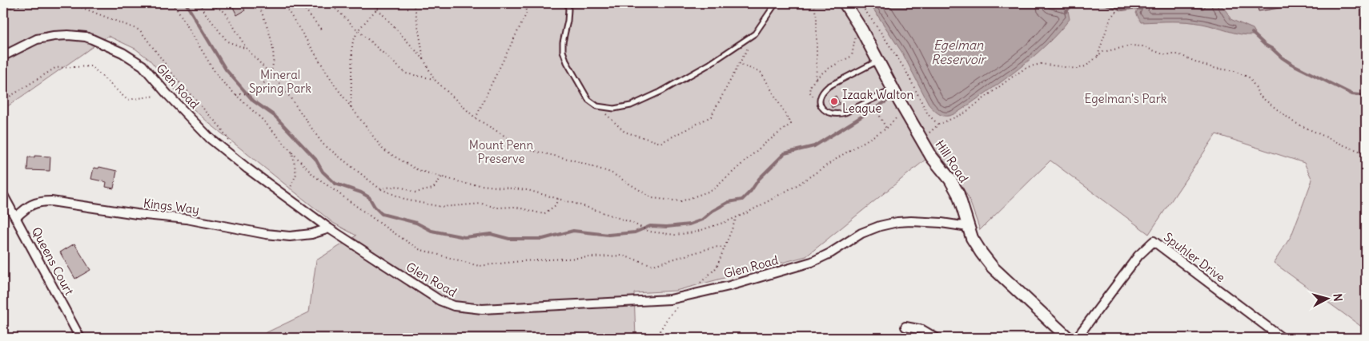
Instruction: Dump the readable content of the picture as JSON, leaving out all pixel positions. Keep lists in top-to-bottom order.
{
  "streets": {
    "street": [
      "Glen Road",
      "Hill Road",
      "Kings Way",
      "Spuhler Drive",
      "Queens Court"
    ]
  },
  "crossings": [
    ["Glen Road", "Hill Road"],
    ["Glen Road", "Kings Way"],
    ["Kings Way", "Queens Court"]
  ],
  "water": ["Egelman Reservoir"],
  "parks": ["Mineral Spring Park", "Egelman's Park", "Mount Penn Preserve"],
  "places": ["Izaak Walton League"],
  "north": "right"
}
